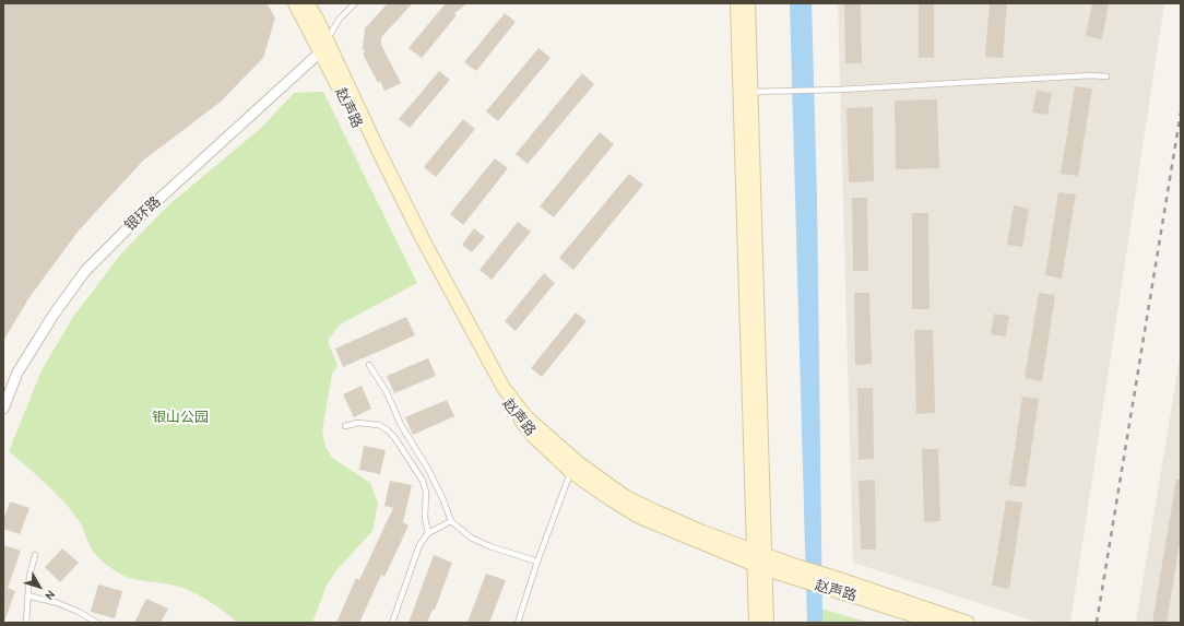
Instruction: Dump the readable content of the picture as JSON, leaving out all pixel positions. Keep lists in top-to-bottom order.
{
  "streets": {
    "street": ["赵声路", "银环路"]
  },
  "crossings": [
    ["赵声路", "银环路"]
  ],
  "parks": ["银山公园"],
  "north": "bottom right"
}
